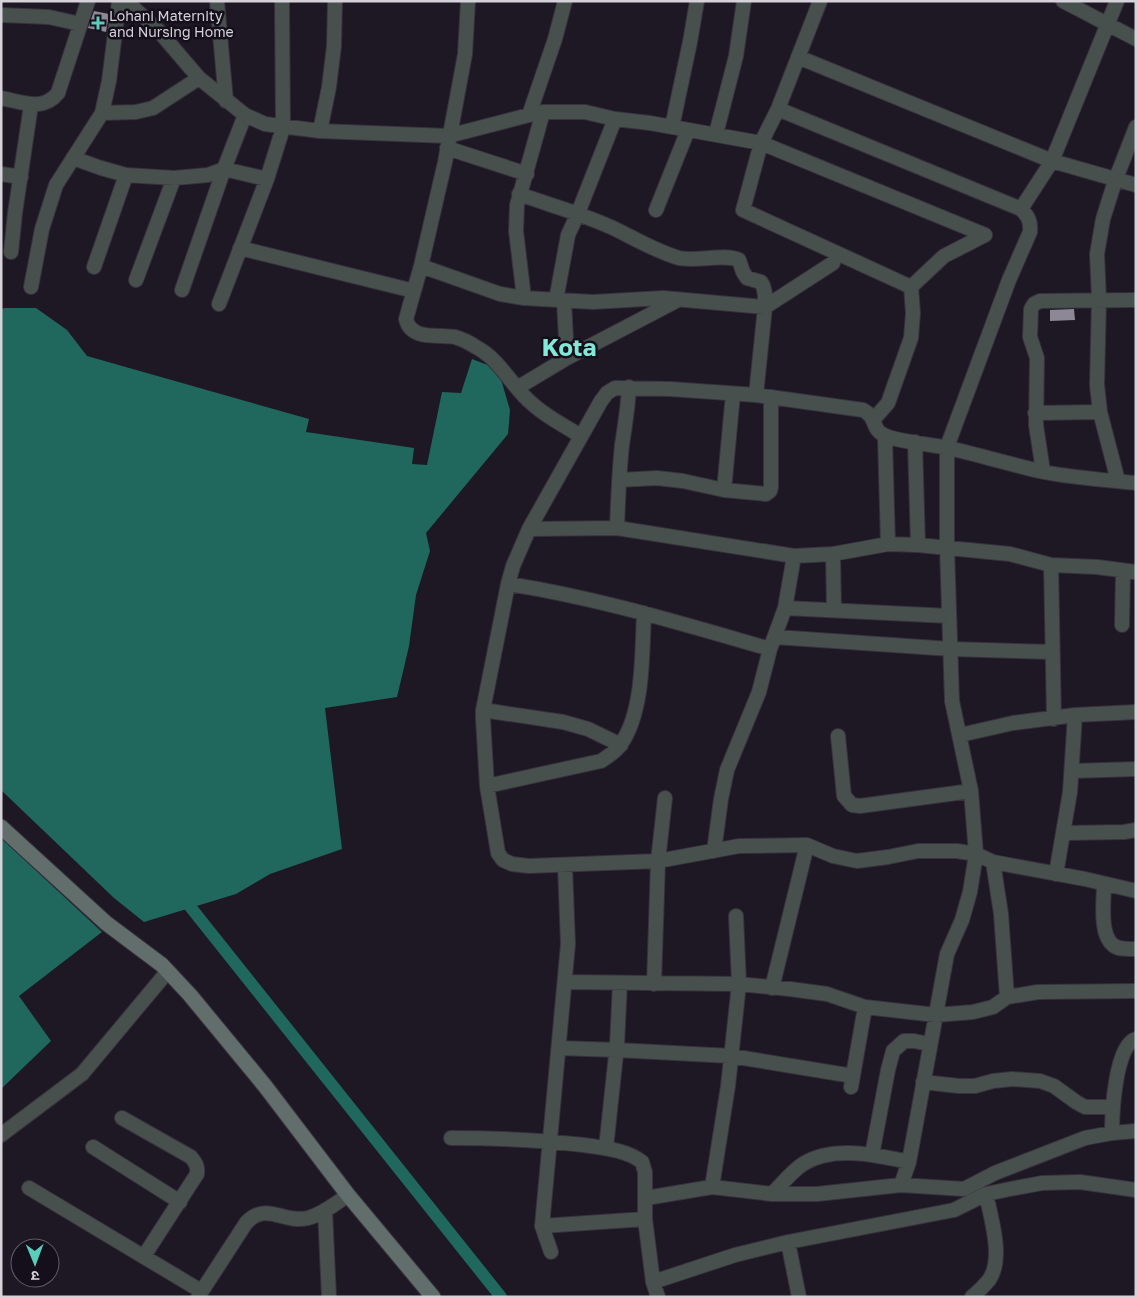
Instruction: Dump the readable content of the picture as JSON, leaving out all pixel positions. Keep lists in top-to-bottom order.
{
  "districts": ["Kota"],
  "places": {
    "health": ["Lohani Maternity and Nursing Home"]
  },
  "north": "bottom"
}
